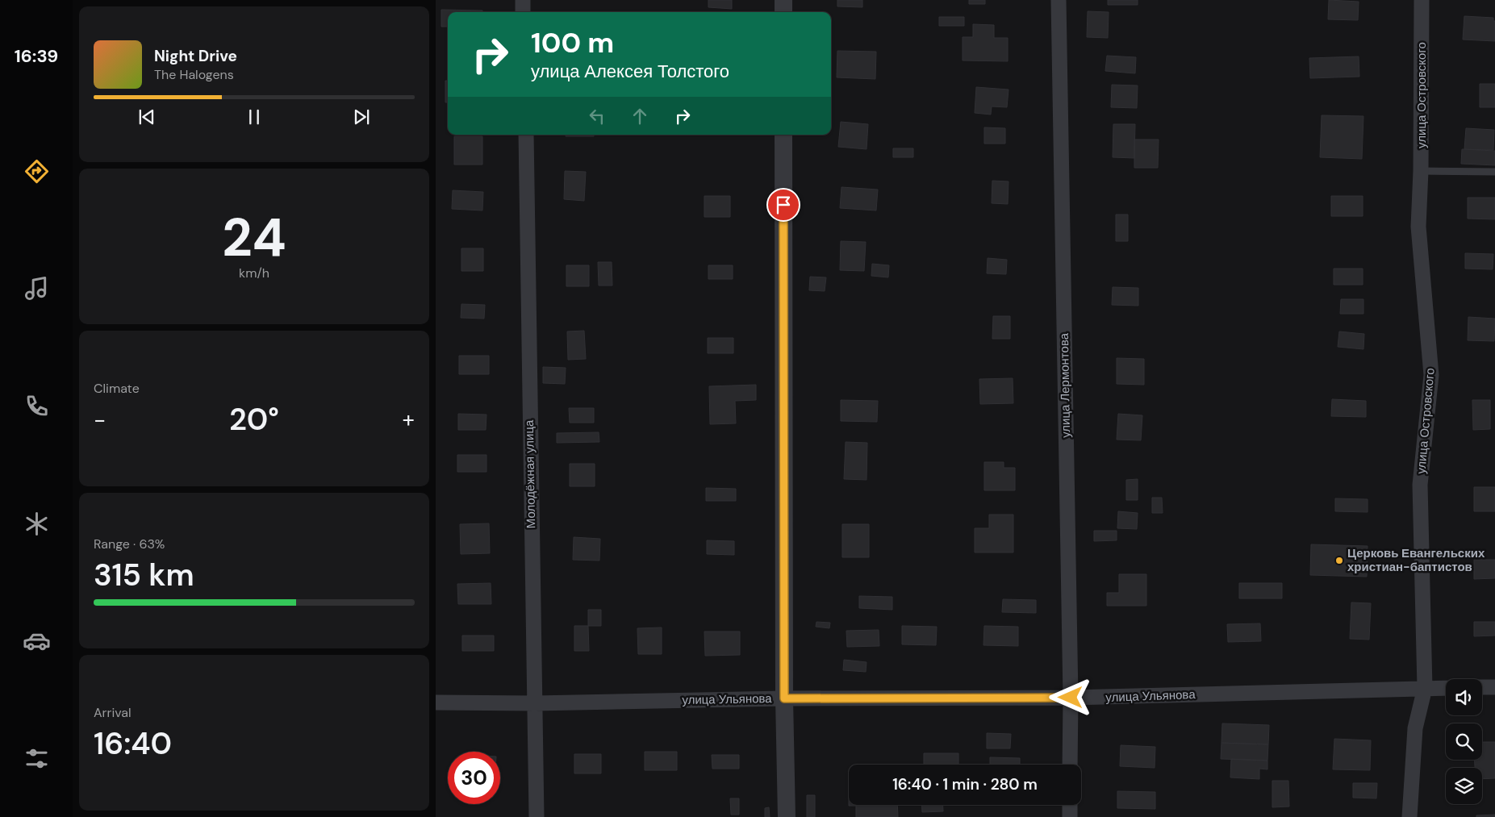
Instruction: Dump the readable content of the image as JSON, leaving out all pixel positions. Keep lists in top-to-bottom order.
{
  "streets": {
    "street": [
      "улица Островского",
      "улица Лермонтова",
      "Молодёжная улица",
      "улица Ульянова"
    ]
  },
  "crossings": [
    ["улица Островского", "улица Ульянова"],
    ["улица Лермонтова", "улица Ульянова"],
    ["Молодёжная улица", "улица Ульянова"]
  ],
  "places": ["Церковь Евангельских христиан-баптистов"],
  "page": {
    "tabs": "16:39",
    "turn": ["100 m", "улица Алексея Толстого"],
    "song": ["Night Drive", "The Halogens"],
    "tile": [
      ["24", "km/h"],
      "Climate",
      ["Range · 63%", "315 km"],
      ["Arrival", "16:40"]
    ],
    "heat": ["−", "20°", "+"],
    "limit": "30",
    "trip": "16:40 · 1 min · 280 m"
  }
}
